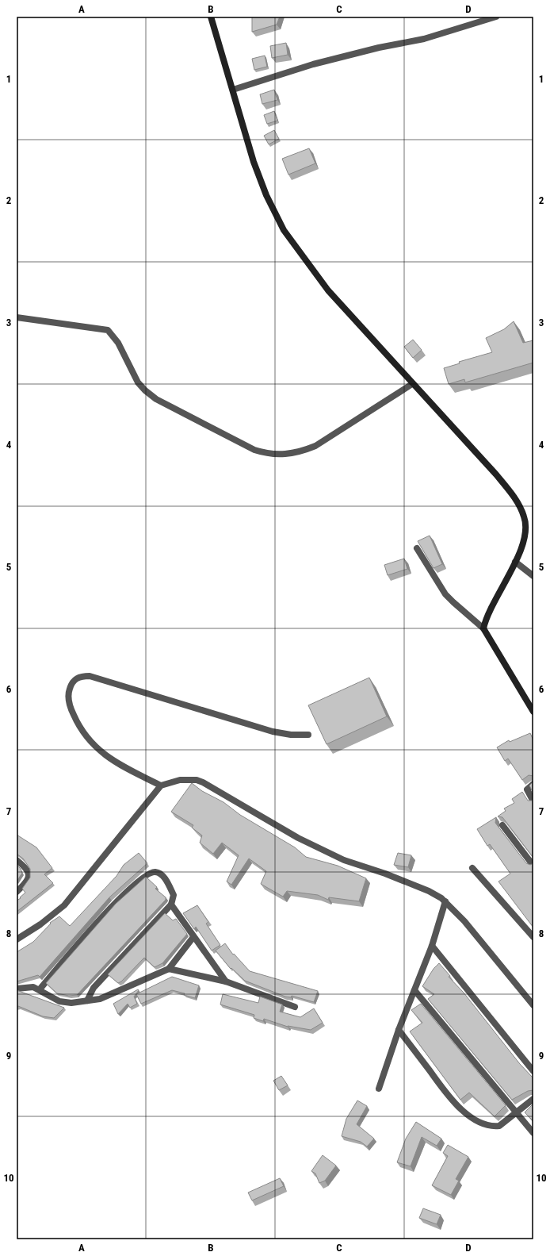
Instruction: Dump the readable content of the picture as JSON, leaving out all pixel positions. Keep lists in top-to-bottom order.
{
  "grid": {
    "columns": [
      "A",
      "B",
      "C",
      "D"
    ],
    "rows": [
      "1",
      "2",
      "3",
      "4",
      "5",
      "6",
      "7",
      "8",
      "9",
      "10"
    ]
  }
}
